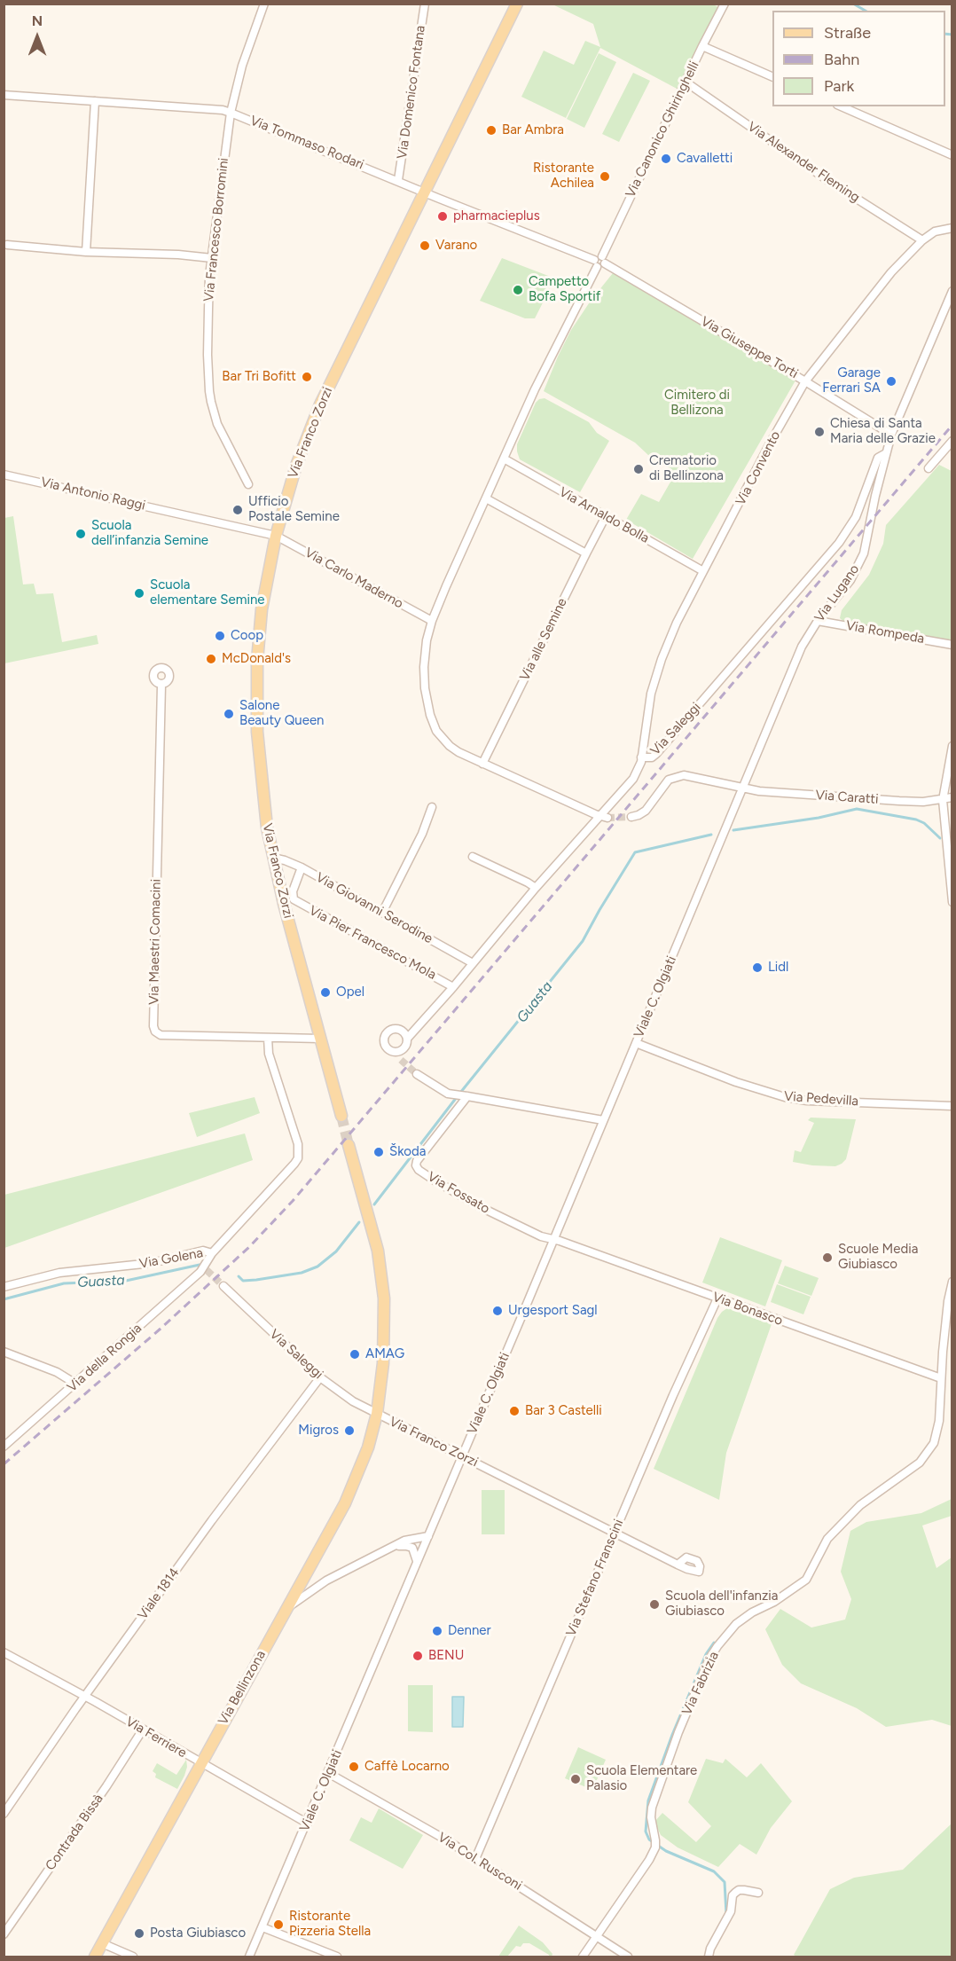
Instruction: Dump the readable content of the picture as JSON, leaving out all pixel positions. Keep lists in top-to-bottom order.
{
  "streets": {
    "main road": ["Via Franco Zorzi", "Via Bellinzona"],
    "street": [
      "Via Domenico Fontana",
      "Via Canonico Ghiringhelli",
      "Via Tommaso Rodari",
      "Via Alexander Fleming",
      "Via Francesco Borromini",
      "Via Giuseppe Torti",
      "Via Convento",
      "Via Antonio Raggi",
      "Via Arnaldo Bolla",
      "Via Carlo Maderno",
      "Via Lugano",
      "Via Rompeda",
      "Via alle Semine",
      "Via Saleggi",
      "Via Caratti",
      "Via Giovanni Serodine",
      "Via Maestri Comacini",
      "Via Pier Francesco Mola",
      "Viale C. Olgiati",
      "Via Pedevilla",
      "Via Fossato",
      "Via Golena",
      "Via Bonasco",
      "Via della Rongia",
      "Via Stefano Franscini",
      "Viale 1814",
      "Via Fabrizia",
      "Via Ferriere",
      "Contrada Bissà",
      "Via Col. Rusconi"
    ]
  },
  "crossings": [
    ["Via Domenico Fontana", "Via Tommaso Rodari"],
    ["Via Canonico Ghiringhelli", "Via Tommaso Rodari"],
    ["Via Canonico Ghiringhelli", "Via Alexander Fleming"],
    ["Via Canonico Ghiringhelli", "Via Giuseppe Torti"],
    ["Via Canonico Ghiringhelli", "Via Arnaldo Bolla"],
    ["Via Canonico Ghiringhelli", "Via Carlo Maderno"],
    ["Via Canonico Ghiringhelli", "Via alle Semine"],
    ["Via Canonico Ghiringhelli", "Via Saleggi"],
    ["Via Tommaso Rodari", "Via Francesco Borromini"],
    ["Via Tommaso Rodari", "Via Giuseppe Torti"],
    ["Via Tommaso Rodari", "Via Franco Zorzi"],
    ["Via Alexander Fleming", "Via Convento"],
    ["Via Giuseppe Torti", "Via Convento"],
    ["Via Giuseppe Torti", "Via Lugano"],
    ["Via Franco Zorzi", "Via Antonio Raggi"],
    ["Via Franco Zorzi", "Via Carlo Maderno"],
    ["Via Franco Zorzi", "Via Saleggi"],
    ["Via Franco Zorzi", "Via Giovanni Serodine"],
    ["Via Franco Zorzi", "Via Maestri Comacini"],
    ["Via Franco Zorzi", "Viale C. Olgiati"],
    ["Via Franco Zorzi", "Via Stefano Franscini"],
    ["Via Franco Zorzi", "Via Bellinzona"],
    ["Via Convento", "Via Arnaldo Bolla"],
    ["Via Convento", "Via Saleggi"],
    ["Via Antonio Raggi", "Via Carlo Maderno"],
    ["Via Arnaldo Bolla", "Via alle Semine"],
    ["Via Lugano", "Via Rompeda"],
    ["Via Lugano", "Via Saleggi"],
    ["Via Lugano", "Via Caratti"],
    ["Via Lugano", "Viale C. Olgiati"],
    ["Via Saleggi", "Via Giovanni Serodine"],
    ["Via Saleggi", "Via Pier Francesco Mola"],
    ["Via Saleggi", "Viale 1814"],
    ["Via Saleggi", "Via Bellinzona"],
    ["Via Giovanni Serodine", "Via Pier Francesco Mola"],
    ["Viale C. Olgiati", "Via Pedevilla"],
    ["Viale C. Olgiati", "Via Fossato"],
    ["Viale C. Olgiati", "Via Bonasco"],
    ["Viale C. Olgiati", "Via Ferriere"],
    ["Viale C. Olgiati", "Via Col. Rusconi"],
    ["Via Fossato", "Via Bonasco"],
    ["Via Golena", "Via della Rongia"],
    ["Via Bonasco", "Via Stefano Franscini"],
    ["Via Bonasco", "Via Fabrizia"],
    ["Via Stefano Franscini", "Via Col. Rusconi"],
    ["Viale 1814", "Via Ferriere"],
    ["Via Fabrizia", "Via Col. Rusconi"],
    ["Via Bellinzona", "Via Ferriere"],
    ["Via Ferriere", "Contrada Bissà"]
  ],
  "water": ["Guasta"],
  "parks": ["Cimitero di Bellizona"],
  "places": [
    "Bar Ambra",
    "Cavalletti",
    "Ristorante Achilea",
    "pharmacieplus",
    "Varano",
    "Campetto Bofa Sportif",
    "Bar Tri Bofitt",
    "Garage Ferrari SA",
    "Chiesa di Santa Maria delle Grazie",
    "Crematorio di Bellinzona",
    "Ufficio Postale Semine",
    "Scuola dell’infanzia Semine",
    "Scuola elementare Semine",
    "Coop",
    "McDonald's",
    "Salone Beauty Queen",
    "Lidl",
    "Opel",
    "Škoda",
    "Scuole Media Giubiasco",
    "Urgesport Sagl",
    "AMAG",
    "Bar 3 Castelli",
    "Migros",
    "Scuola dell'infanzia Giubiasco",
    "Denner",
    "BENU",
    "Caffè Locarno",
    "Scuola Elementare Palasio",
    "Ristorante Pizzeria Stella",
    "Posta Giubiasco"
  ],
  "legend": ["Straße", "Bahn", "Park"],
  "north": "top"
}
